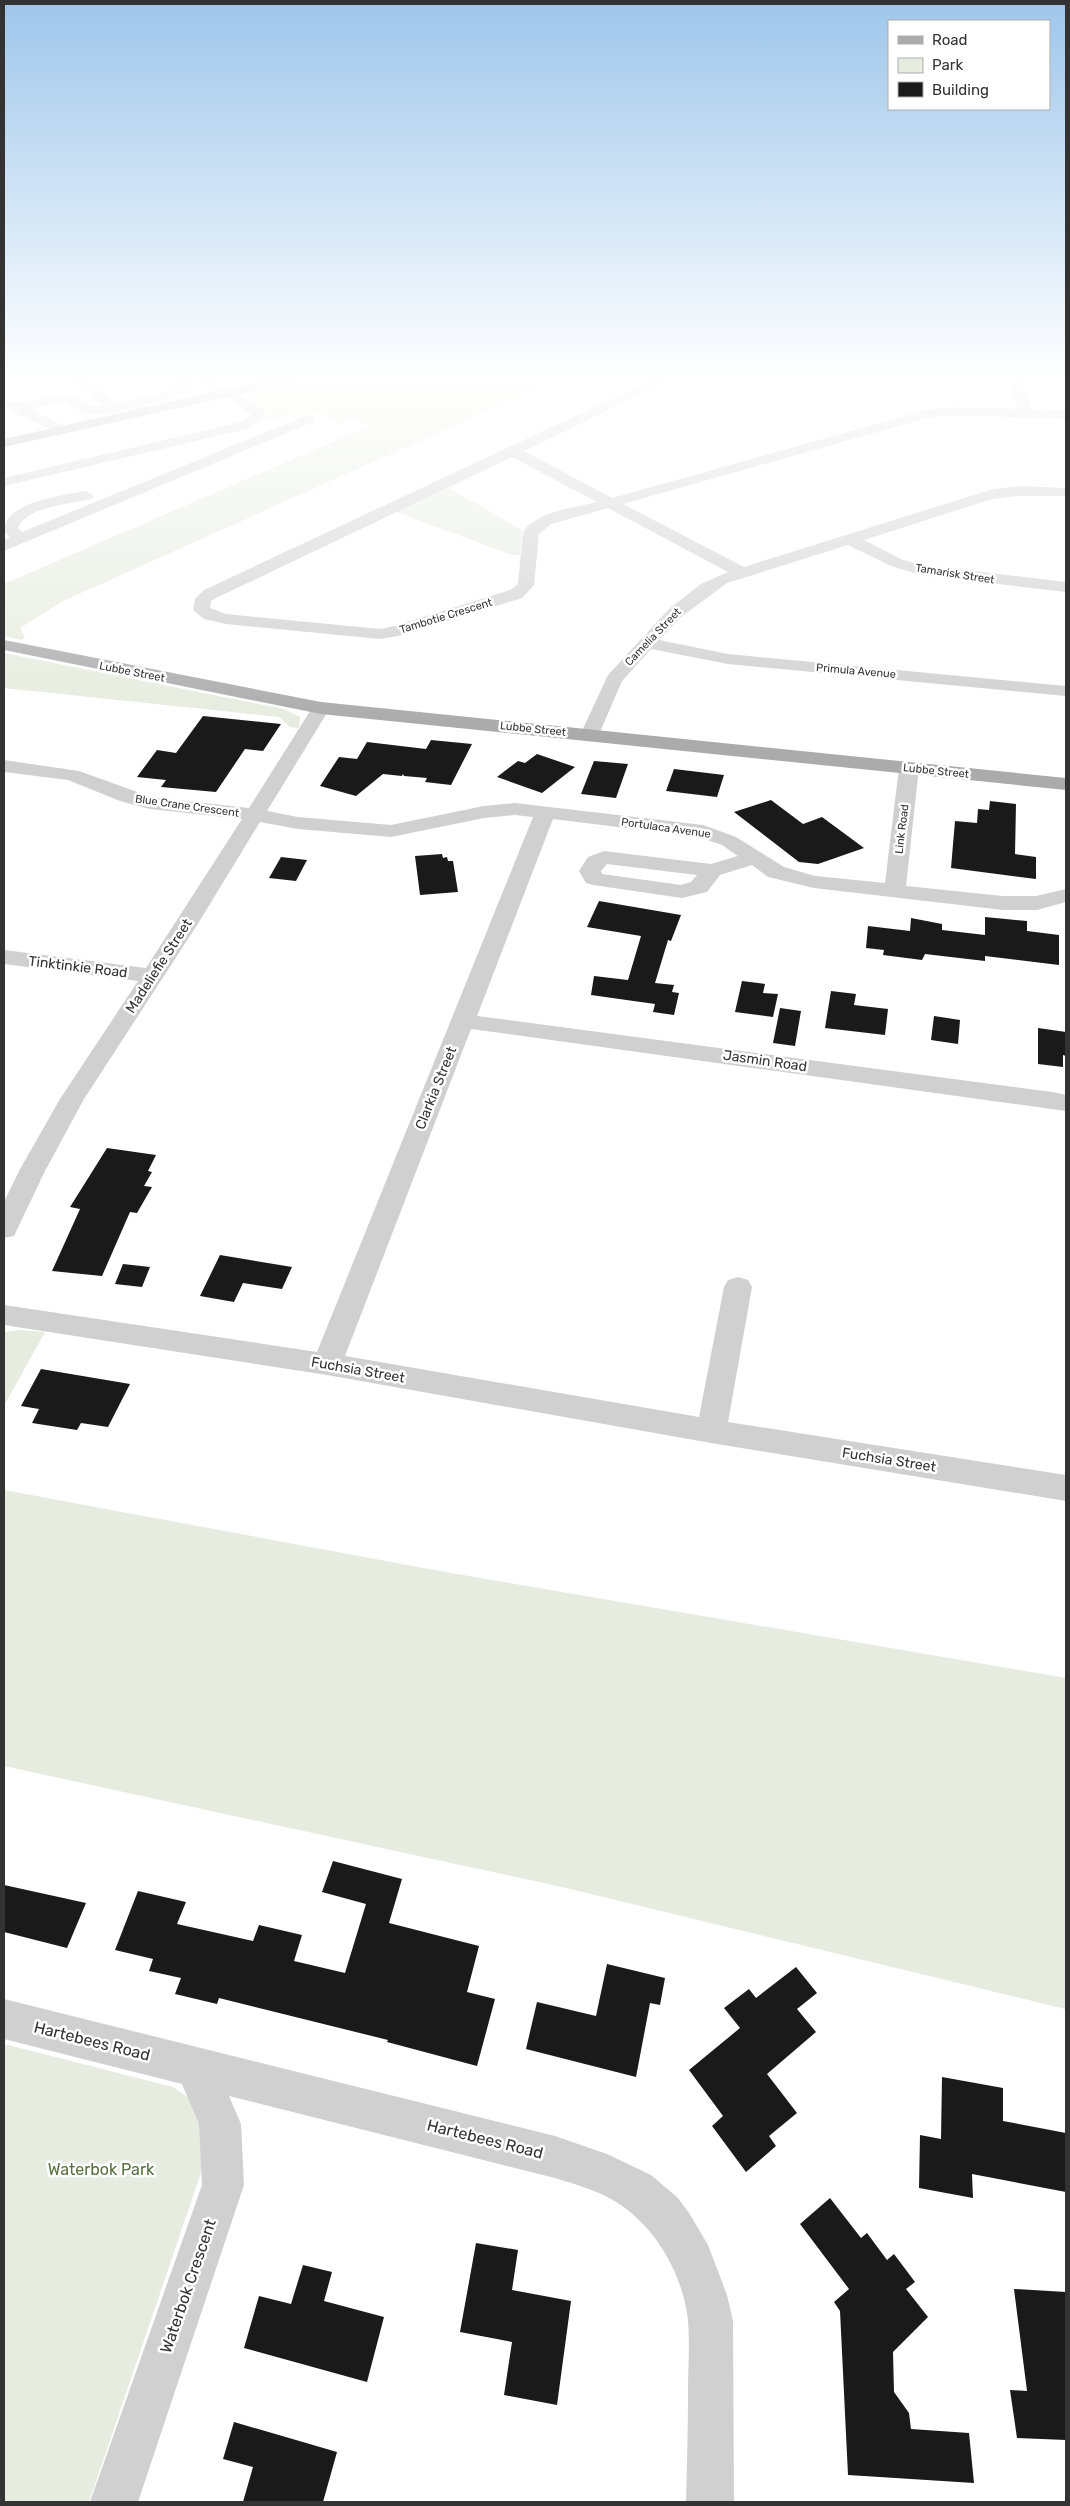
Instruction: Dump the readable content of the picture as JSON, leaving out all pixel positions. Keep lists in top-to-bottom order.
{
  "streets": {
    "main road": ["Lubbe Street"],
    "street": [
      "Tamarisk Street",
      "Tambotie Crescent",
      "Camelia Street",
      "Primula Avenue",
      "Blue Crane Crescent",
      "Portulaca Avenue",
      "Link Road",
      "Madeliefie Street",
      "Tinktinkie Road",
      "Jasmin Road",
      "Clarkia Street",
      "Fuchsia Street",
      "Hartebees Road",
      "Waterbok Crescent"
    ]
  },
  "crossings": [
    ["Tamarisk Street", "Camelia Street"],
    ["Camelia Street", "Primula Avenue"],
    ["Camelia Street", "Lubbe Street"],
    ["Lubbe Street", "Link Road"],
    ["Lubbe Street", "Madeliefie Street"],
    ["Blue Crane Crescent", "Portulaca Avenue"],
    ["Blue Crane Crescent", "Madeliefie Street"],
    ["Portulaca Avenue", "Link Road"],
    ["Portulaca Avenue", "Madeliefie Street"],
    ["Portulaca Avenue", "Clarkia Street"],
    ["Madeliefie Street", "Tinktinkie Road"],
    ["Jasmin Road", "Clarkia Street"],
    ["Clarkia Street", "Fuchsia Street"],
    ["Hartebees Road", "Waterbok Crescent"]
  ],
  "parks": ["Waterbok Park"],
  "legend": ["Road", "Park", "Building"]
}
